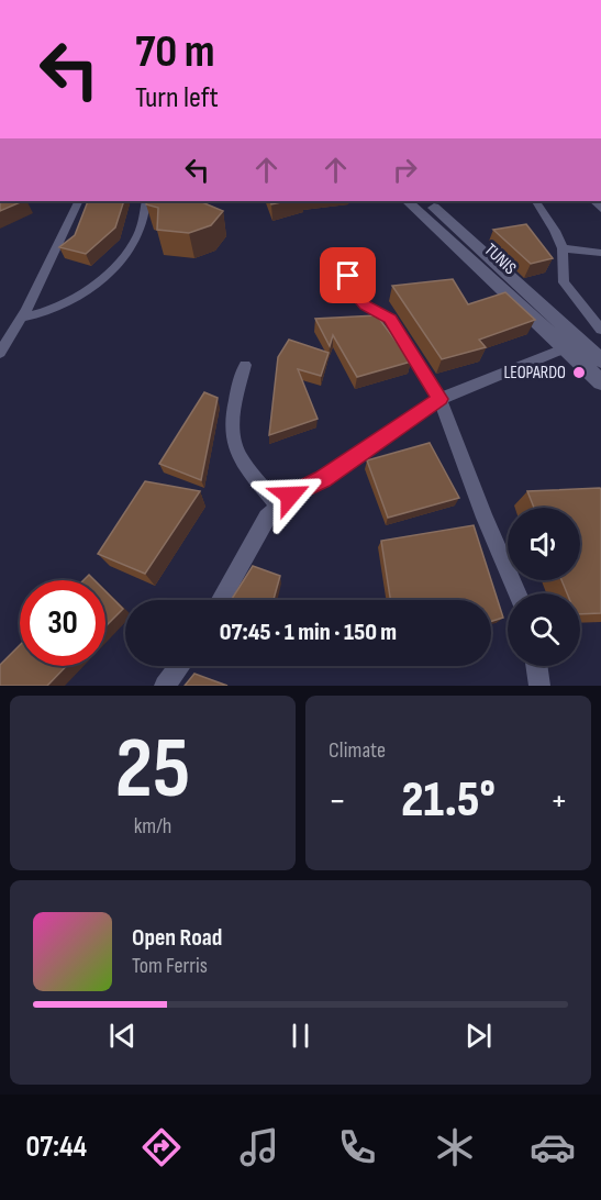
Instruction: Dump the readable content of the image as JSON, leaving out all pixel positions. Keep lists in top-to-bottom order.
{
  "streets": {
    "main road": ["TUNIS"]
  },
  "places": ["LEOPARDO"],
  "page": {
    "turn": ["70 m", "Turn left"],
    "limit": "30",
    "trip": "07:45 · 1 min · 150 m",
    "tile": [
      ["25", "km/h"],
      "Climate"
    ],
    "heat": ["−", "21.5°", "+"],
    "song": ["Open Road", "Tom Ferris"],
    "tabs": "07:44"
  }
}
